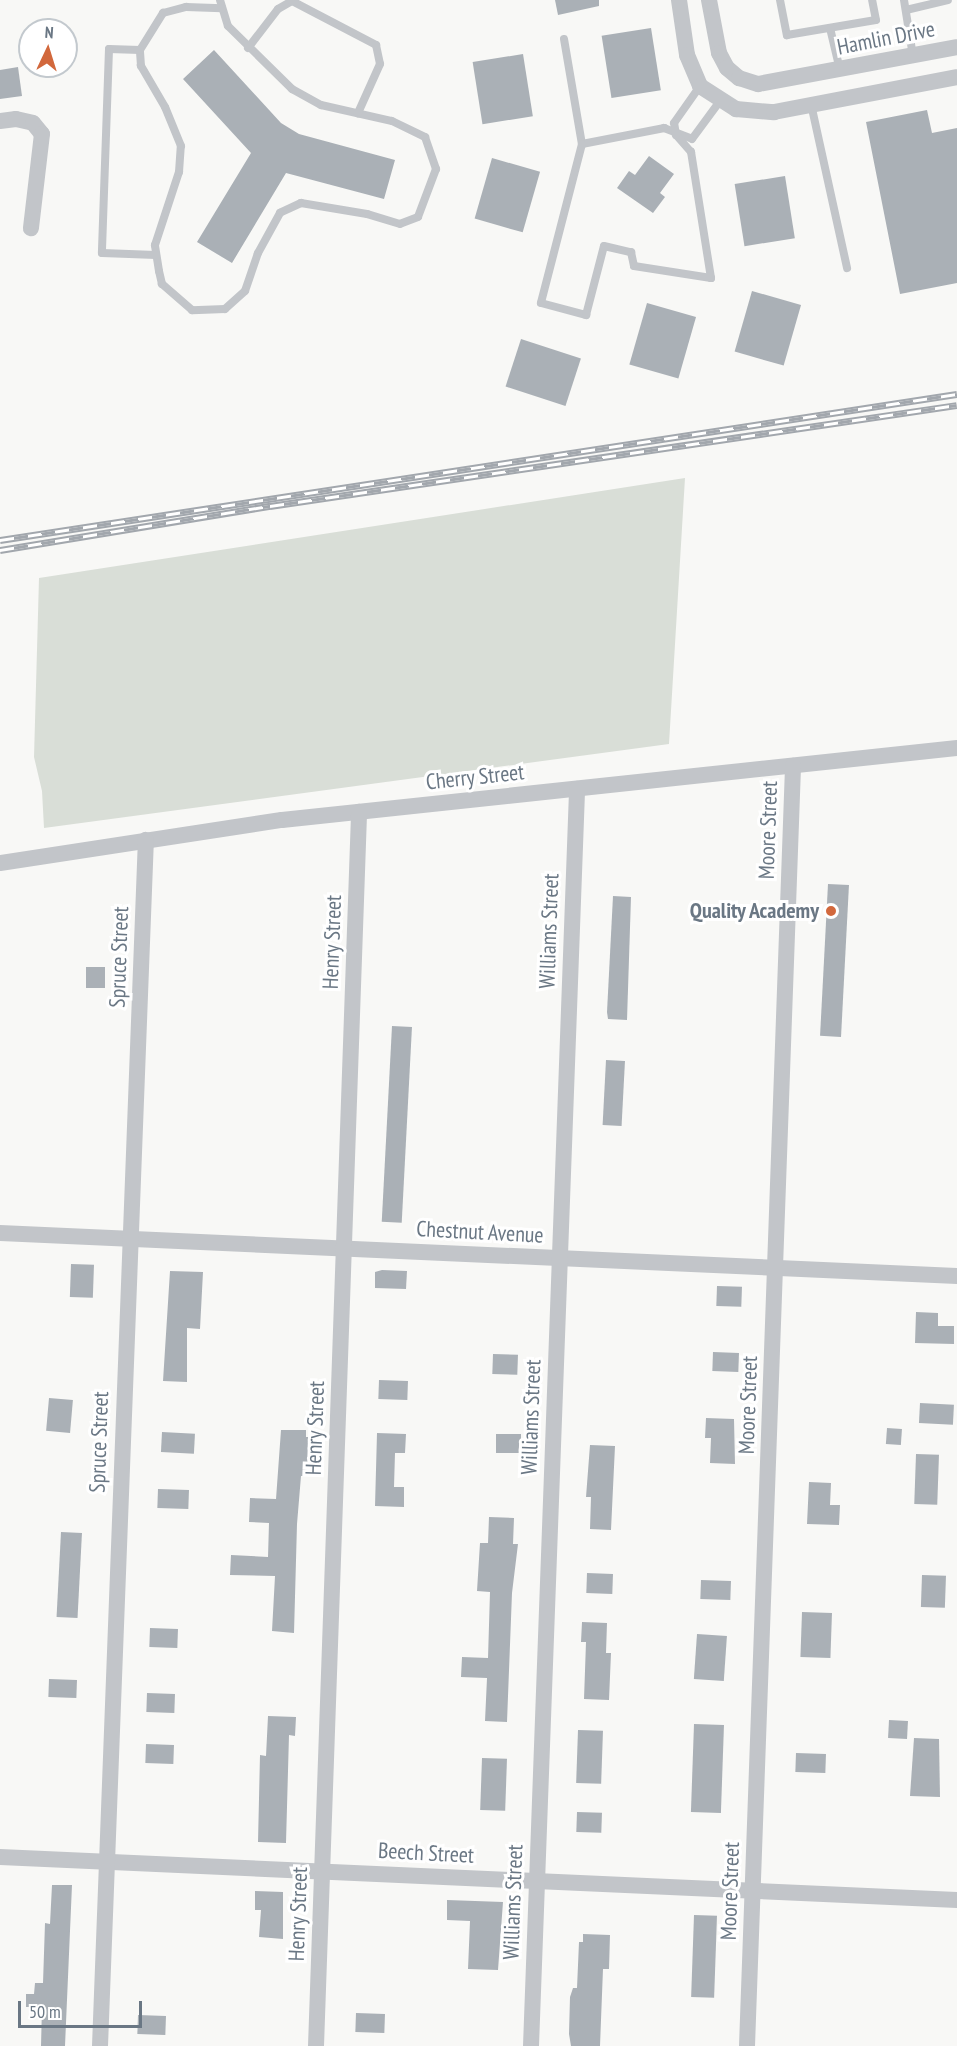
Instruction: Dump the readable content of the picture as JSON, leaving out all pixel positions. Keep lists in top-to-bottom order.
{
  "streets": {
    "street": [
      "Hamlin Drive",
      "Cherry Street",
      "Moore Street",
      "Williams Street",
      "Henry Street",
      "Spruce Street",
      "Chestnut Avenue",
      "Beech Street"
    ]
  },
  "crossings": [
    ["Cherry Street", "Moore Street"],
    ["Cherry Street", "Williams Street"],
    ["Cherry Street", "Henry Street"],
    ["Cherry Street", "Spruce Street"],
    ["Moore Street", "Chestnut Avenue"],
    ["Moore Street", "Beech Street"],
    ["Williams Street", "Chestnut Avenue"],
    ["Williams Street", "Beech Street"],
    ["Henry Street", "Chestnut Avenue"],
    ["Henry Street", "Beech Street"],
    ["Spruce Street", "Chestnut Avenue"],
    ["Spruce Street", "Beech Street"]
  ],
  "places": ["Quality Academy"],
  "scale_bar": "50 m",
  "north": "top"
}
